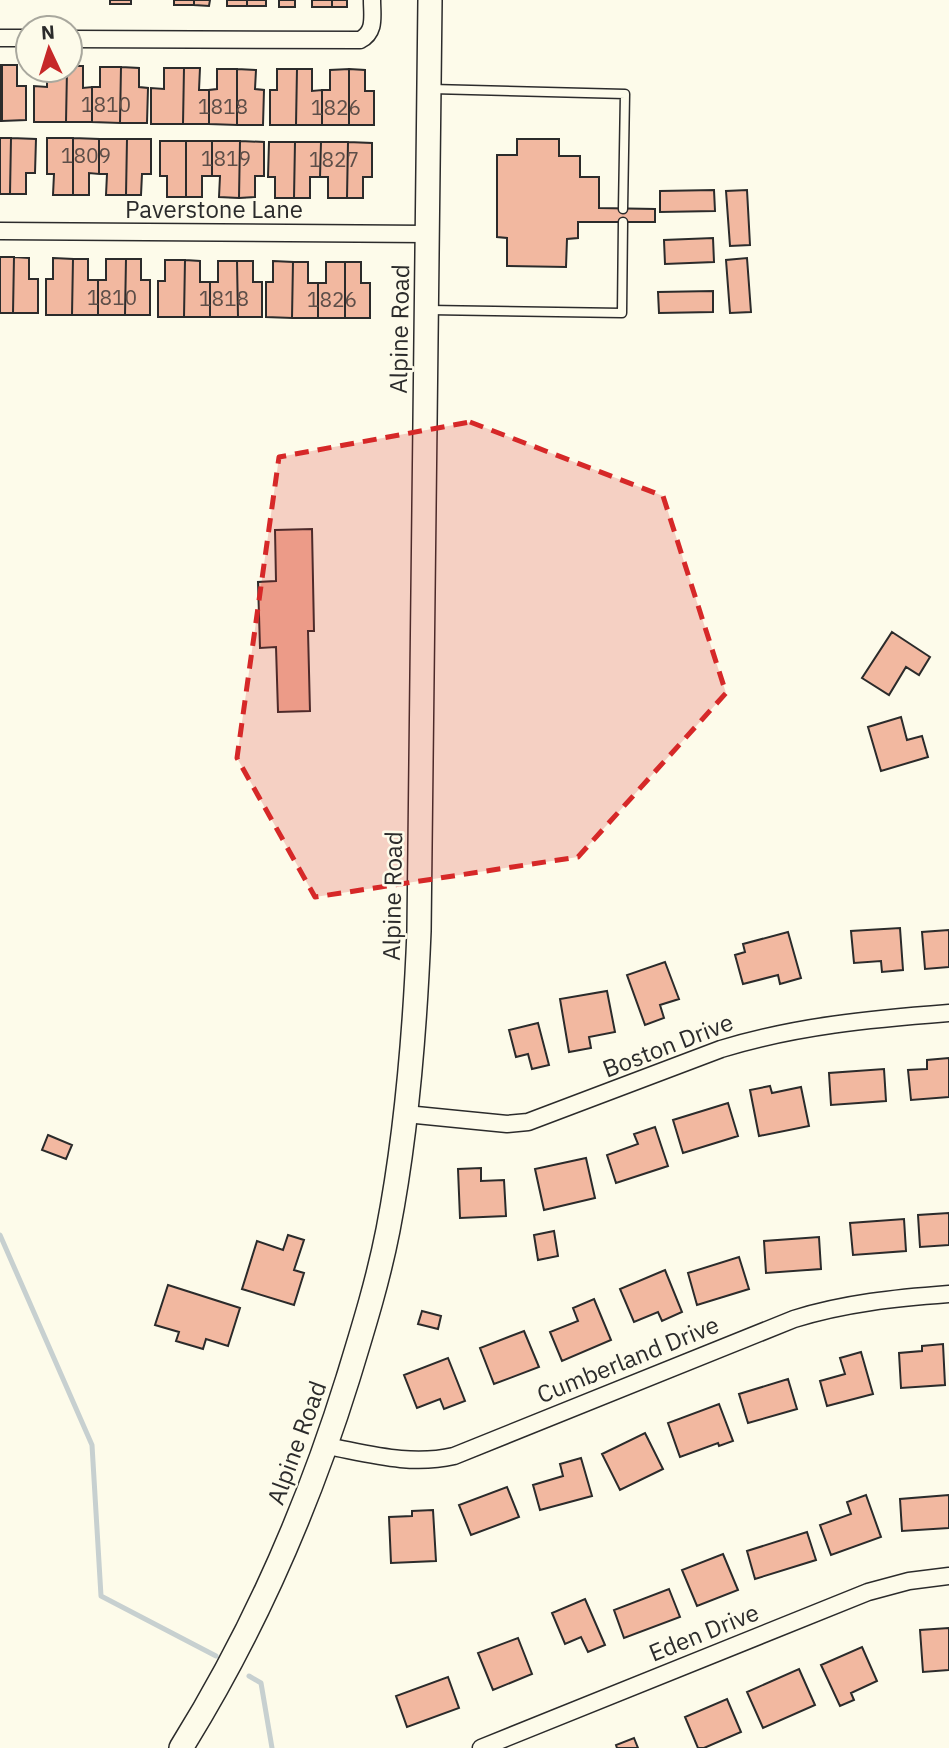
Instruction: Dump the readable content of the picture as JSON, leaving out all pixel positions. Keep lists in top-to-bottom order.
{
  "streets": {
    "main road": ["Alpine Road"],
    "street": [
      "Paverstone Lane",
      "Boston Drive",
      "Cumberland Drive",
      "Eden Drive"
    ]
  },
  "crossings": [
    ["Paverstone Lane", "Alpine Road"],
    ["Alpine Road", "Boston Drive"],
    ["Alpine Road", "Cumberland Drive"]
  ],
  "house_numbers": [
    "1810",
    "1818",
    "1826",
    "1809",
    "1819",
    "1827",
    "1810",
    "1818",
    "1826"
  ],
  "north": "top"
}
